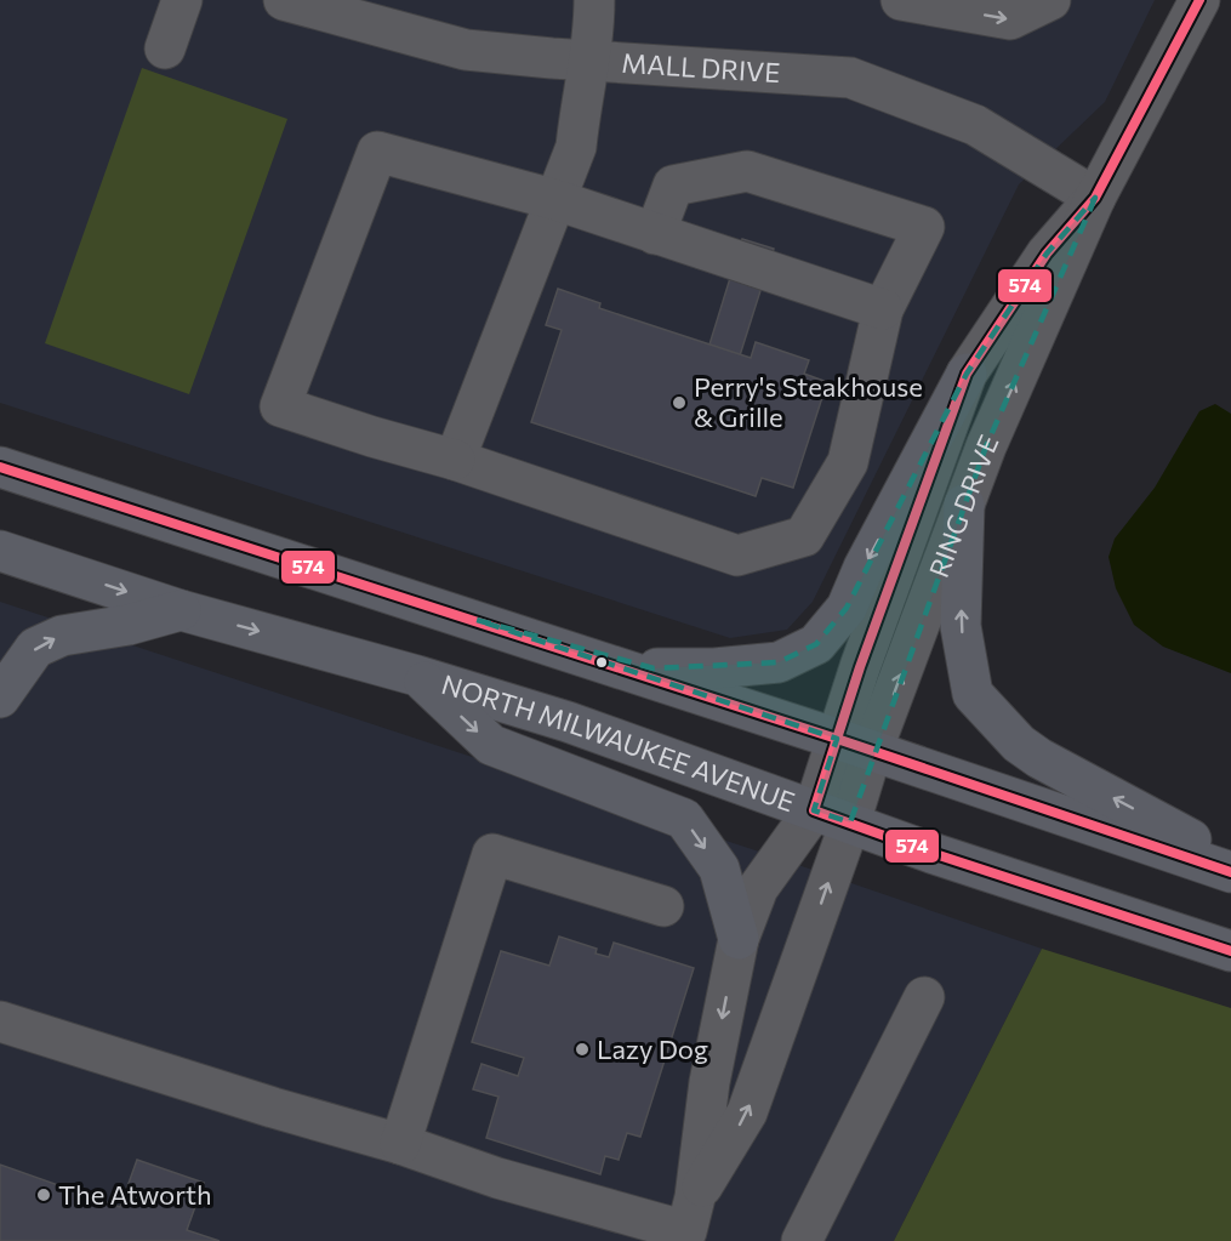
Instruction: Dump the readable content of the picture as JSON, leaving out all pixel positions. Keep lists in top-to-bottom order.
{
  "streets": {
    "main road": ["NORTH MILWAUKEE AVENUE"],
    "street": ["MALL DRIVE", "RING DRIVE"]
  },
  "crossings": [
    ["MALL DRIVE", "RING DRIVE"],
    ["RING DRIVE", "NORTH MILWAUKEE AVENUE"]
  ],
  "places": ["Perry's Steakhouse & Grille", "Lazy Dog", "The Atworth"],
  "lines": ["transit line 574"]
}
